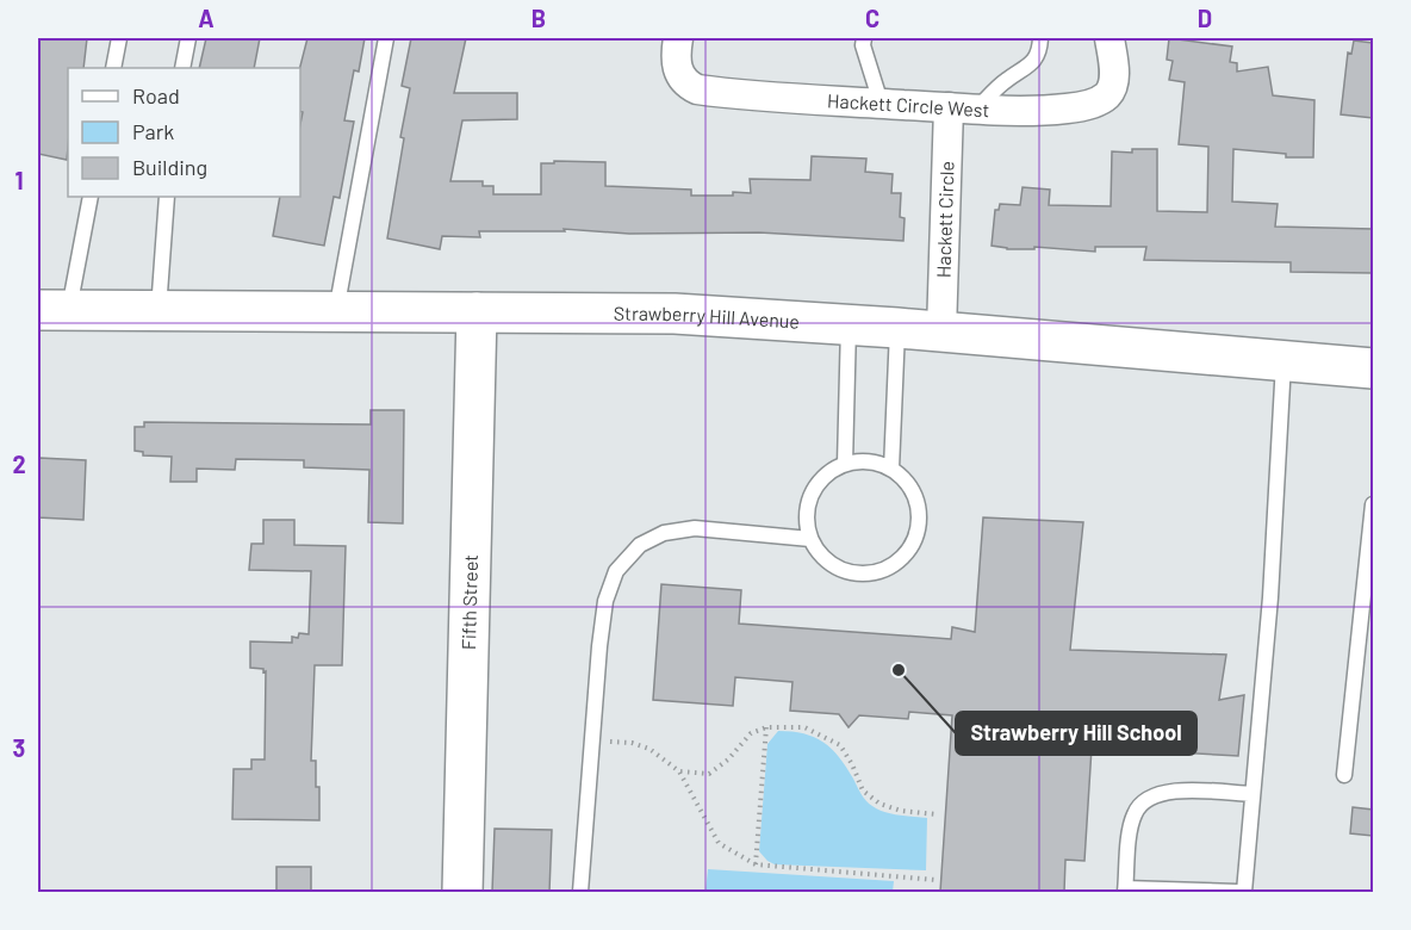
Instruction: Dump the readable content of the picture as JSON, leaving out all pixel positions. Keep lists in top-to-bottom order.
{
  "streets": {
    "main road": ["Strawberry Hill Avenue", "Fifth Street"],
    "street": ["Hackett Circle West", "Hackett Circle"]
  },
  "crossings": [
    ["Hackett Circle West", "Hackett Circle"],
    ["Hackett Circle", "Strawberry Hill Avenue"],
    ["Strawberry Hill Avenue", "Fifth Street"]
  ],
  "places": ["Strawberry Hill School"],
  "legend": ["Road", "Park", "Building"],
  "grid": {
    "columns": [
      "A",
      "B",
      "C",
      "D"
    ],
    "rows": ["1", "2", "3"]
  }
}
